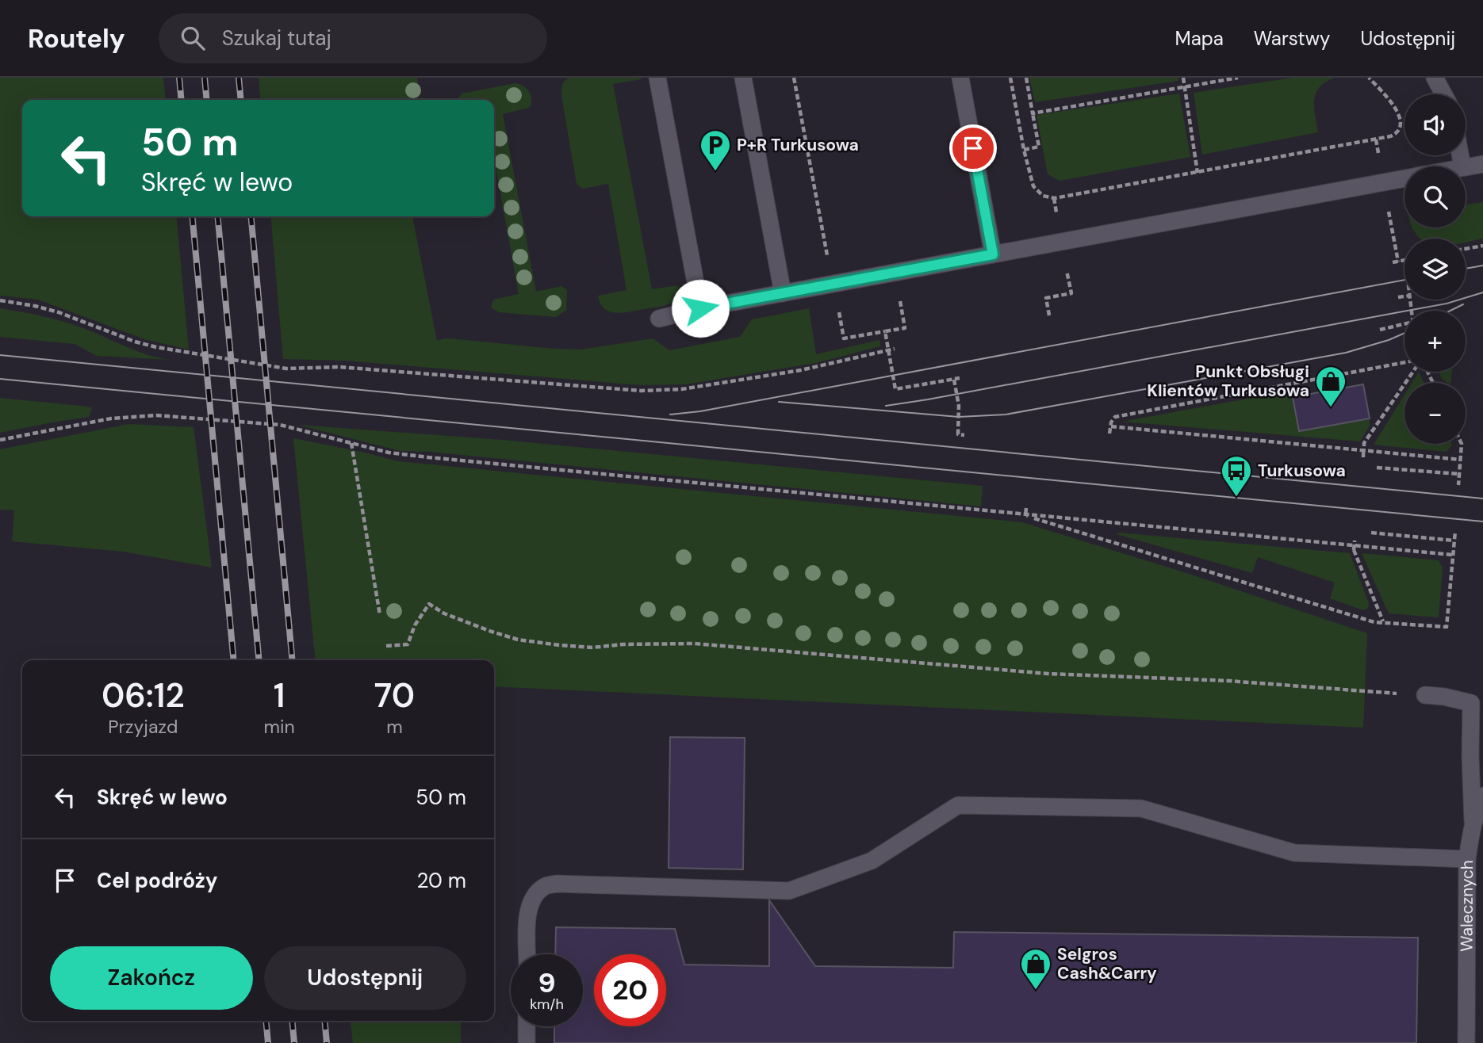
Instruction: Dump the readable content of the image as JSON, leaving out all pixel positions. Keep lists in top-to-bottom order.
{
  "streets": {
    "street": ["Walecznych"]
  },
  "places": {
    "parking": ["P+R Turkusowa"],
    "shop": ["Punkt Obsługi Klientów Turkusowa", "Selgros Cash&Carry"],
    "bus stop": ["Turkusowa"]
  },
  "page": {
    "header": "Routely",
    "search": "Szukaj tutaj",
    "nav": ["Mapa", "Warstwy", "Udostępnij"],
    "map_buttons": ["+", "−"],
    "turn": ["50 m", "Skręć w lewo"],
    "eta": [
      "06:12",
      "Przyjazd",
      "1",
      "min",
      "70",
      "m"
    ],
    "list": [
      {
        "name": "Skręć w lewo",
        "value": "50 m"
      },
      {
        "name": "Cel podróży",
        "value": "20 m"
      }
    ],
    "buttons": ["Zakończ", "Udostępnij"],
    "speed": "9 km/h",
    "limit": "20"
  }
}
